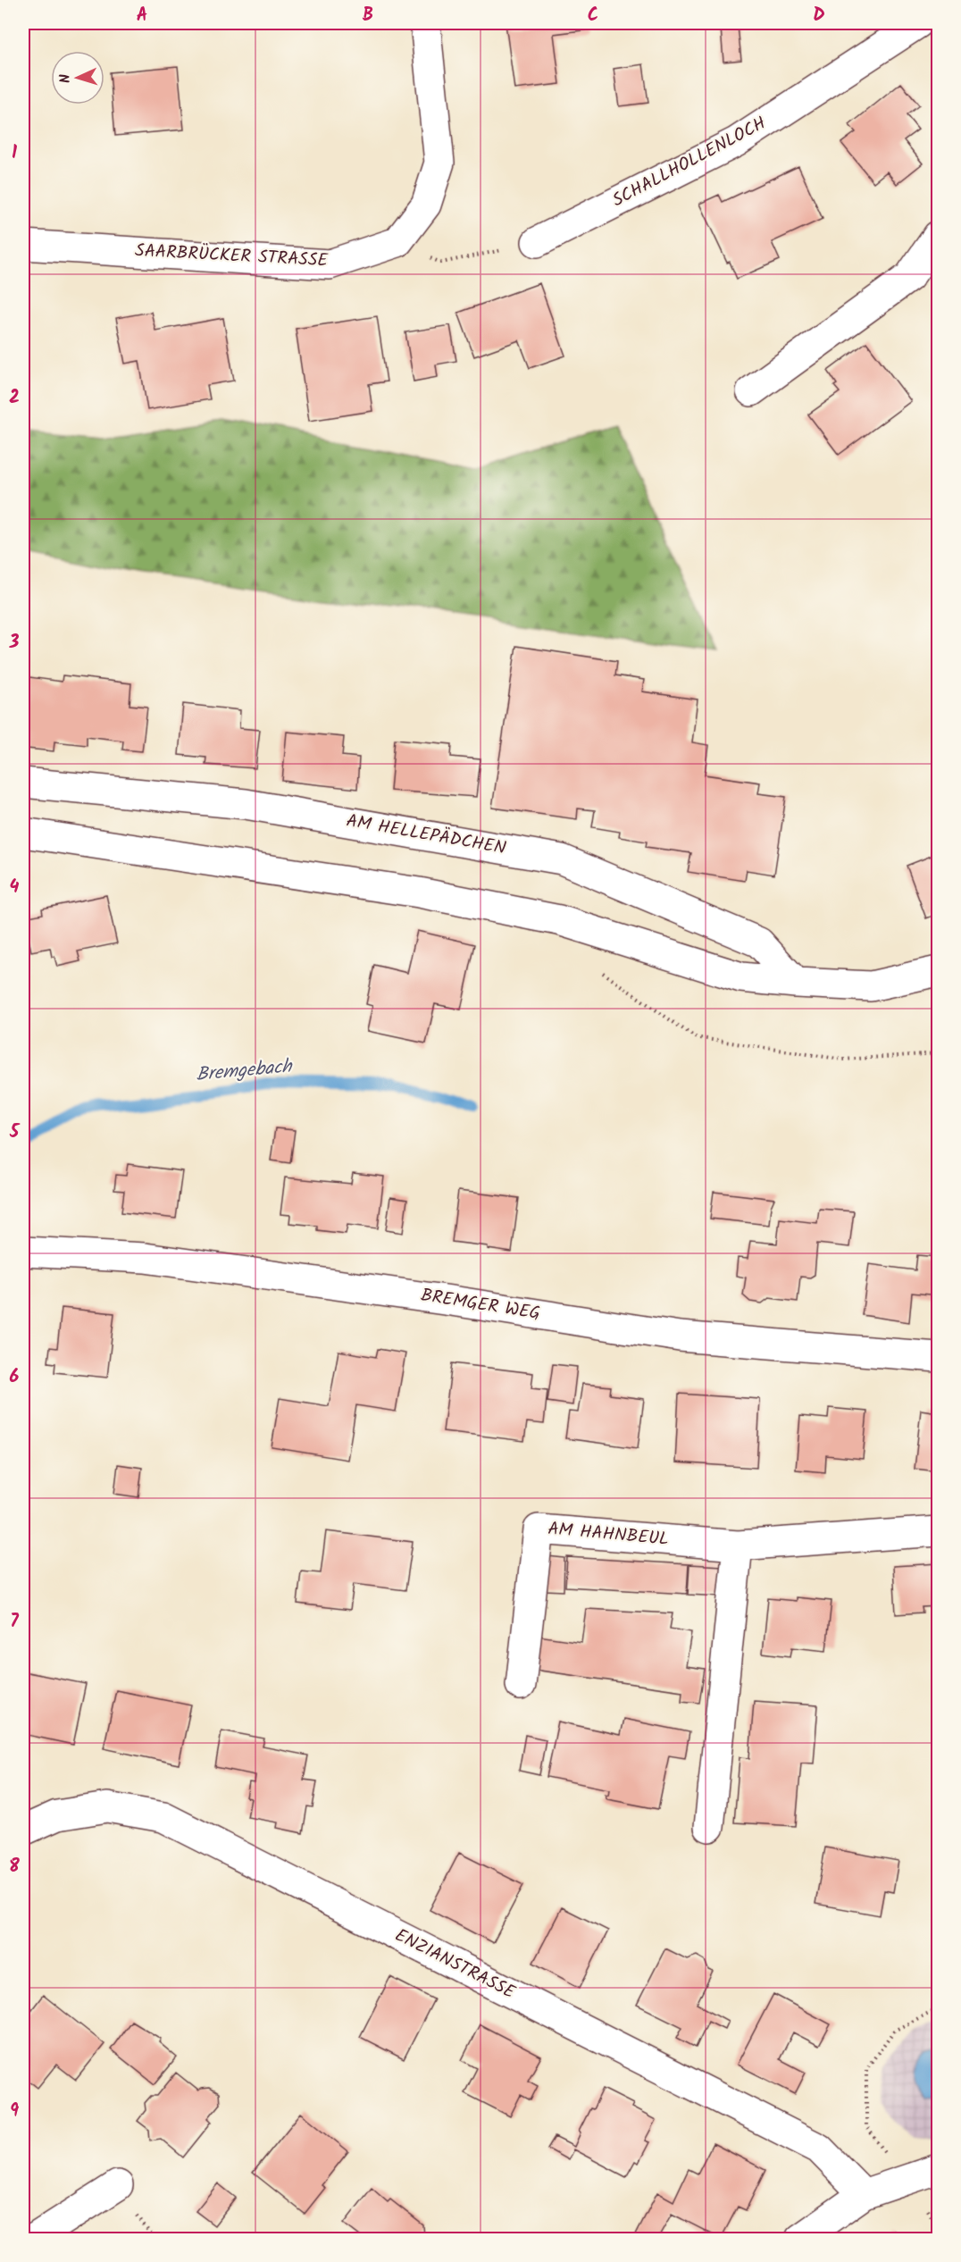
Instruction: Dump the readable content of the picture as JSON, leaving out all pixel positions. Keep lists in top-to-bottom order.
{
  "streets": {
    "street": [
      "SCHALLHOLLENLOCH",
      "SAARBRÜCKER STRASSE",
      "AM HELLEPÄDCHEN",
      "BREMGER WEG",
      "AM HAHNBEUL",
      "ENZIANSTRASSE"
    ]
  },
  "water": ["Bremgebach"],
  "north": "left",
  "grid": {
    "columns": [
      "A",
      "B",
      "C",
      "D"
    ],
    "rows": [
      "1",
      "2",
      "3",
      "4",
      "5",
      "6",
      "7",
      "8",
      "9"
    ]
  }
}
